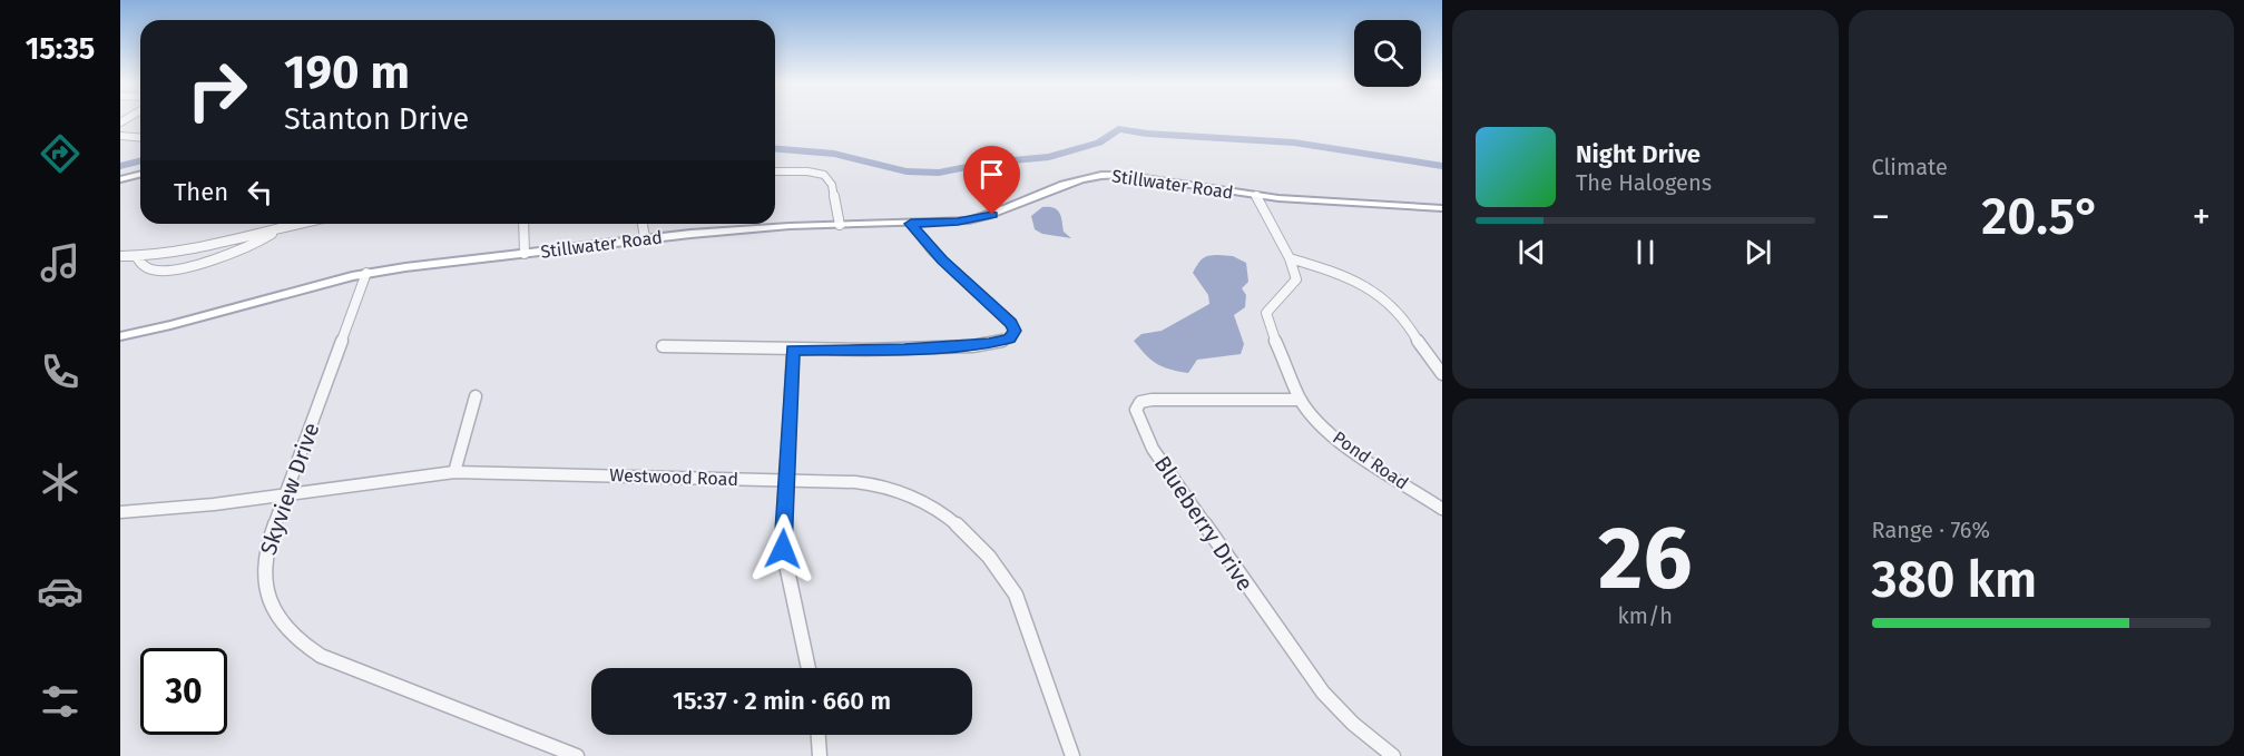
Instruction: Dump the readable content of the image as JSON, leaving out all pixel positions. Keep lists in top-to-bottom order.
{
  "streets": {
    "main road": ["Stillwater Road"],
    "street": [
      "Pond Road",
      "Westwood Road",
      "Skyview Drive",
      "Blueberry Drive"
    ]
  },
  "crossings": [
    ["Stillwater Road", "Pond Road"],
    ["Stillwater Road", "Skyview Drive"],
    ["Pond Road", "Blueberry Drive"],
    ["Westwood Road", "Skyview Drive"]
  ],
  "page": {
    "tabs": "15:35",
    "tile": [
      "Climate",
      ["26", "km/h"],
      ["Range · 76%", "380 km"]
    ],
    "turn": ["190 m", "Stanton Drive"],
    "song": ["Night Drive", "The Halogens"],
    "then": "Then",
    "heat": ["−", "20.5°", "+"],
    "limit": "30",
    "trip": "15:37 · 2 min · 660 m"
  }
}
